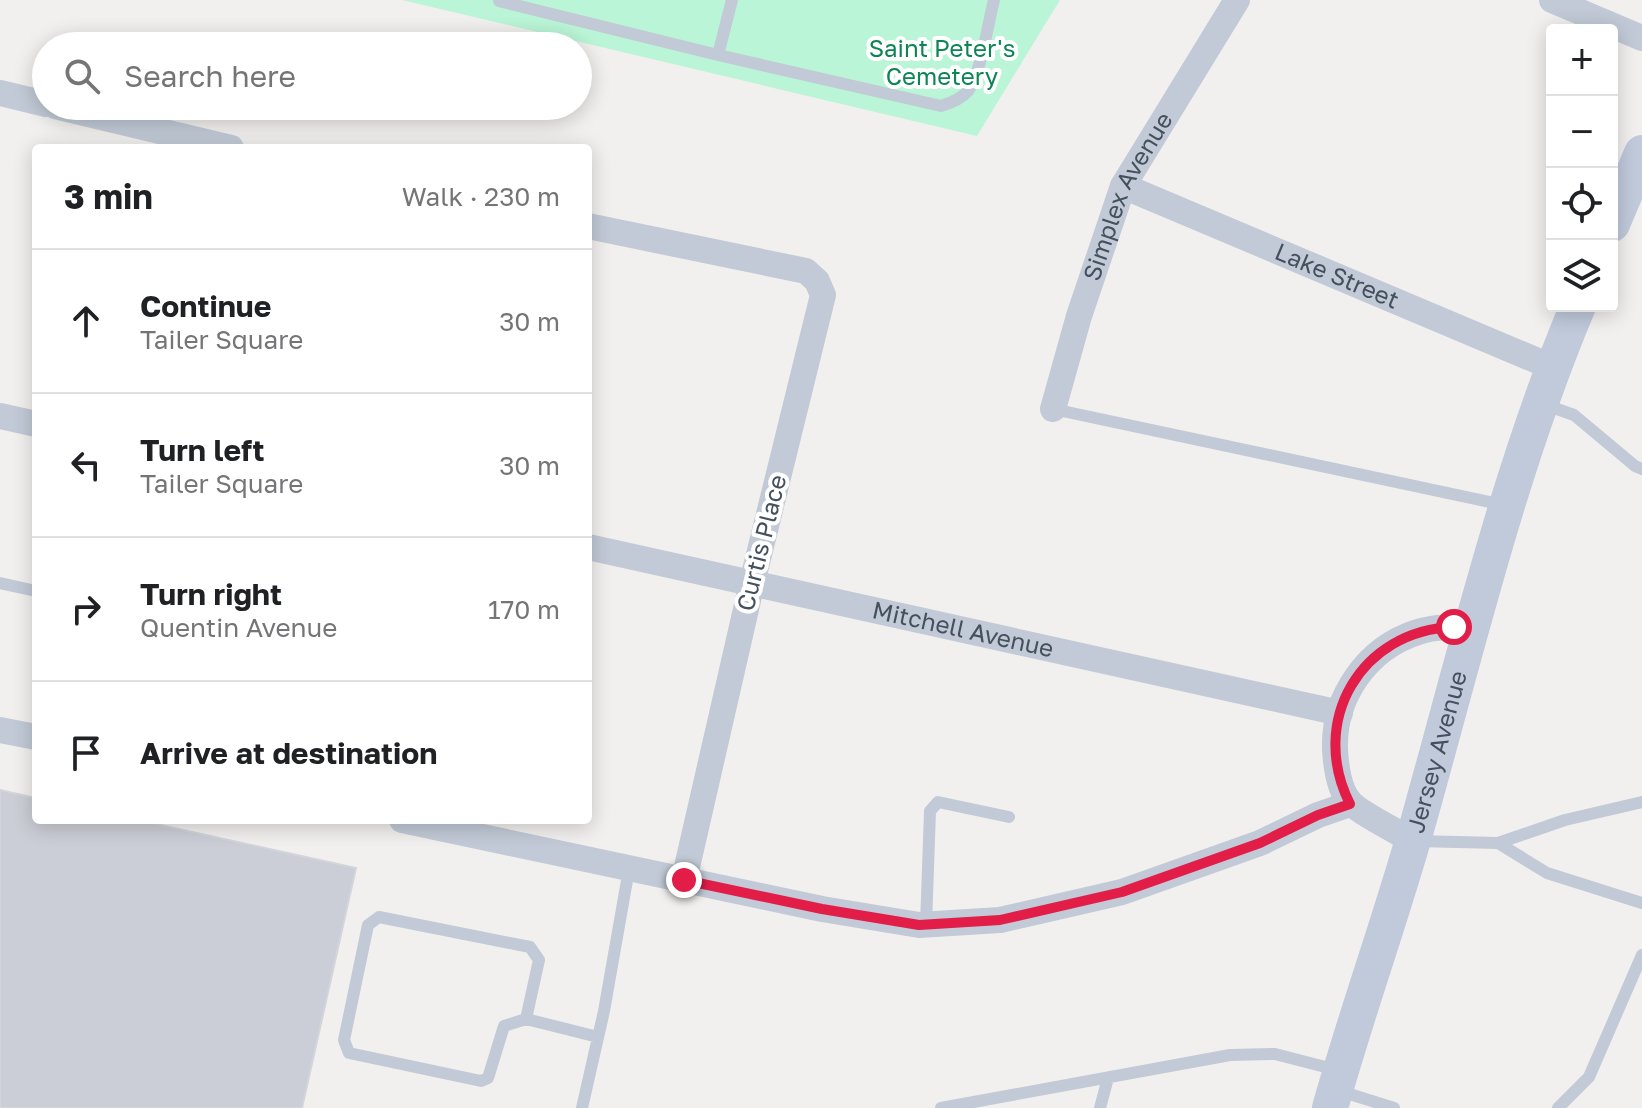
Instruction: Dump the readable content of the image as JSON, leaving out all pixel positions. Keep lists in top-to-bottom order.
{
  "streets": {
    "street": [
      "Simplex Avenue",
      "Lake Street",
      "Curtis Place",
      "Mitchell Avenue",
      "Jersey Avenue"
    ]
  },
  "crossings": [
    ["Simplex Avenue", "Lake Street"],
    ["Lake Street", "Jersey Avenue"],
    ["Curtis Place", "Mitchell Avenue"]
  ],
  "parks": ["Saint Peter's Cemetery"],
  "page": {
    "map_buttons": ["+", "−"],
    "search": "Search here",
    "heading": ["3 min", "Walk · 230 m"],
    "list": [
      ["Continue", "Tailer Square", "30 m"],
      ["Turn left", "Tailer Square", "30 m"],
      ["Turn right", "Quentin Avenue", "170 m"],
      "Arrive at destination"
    ]
  }
}
